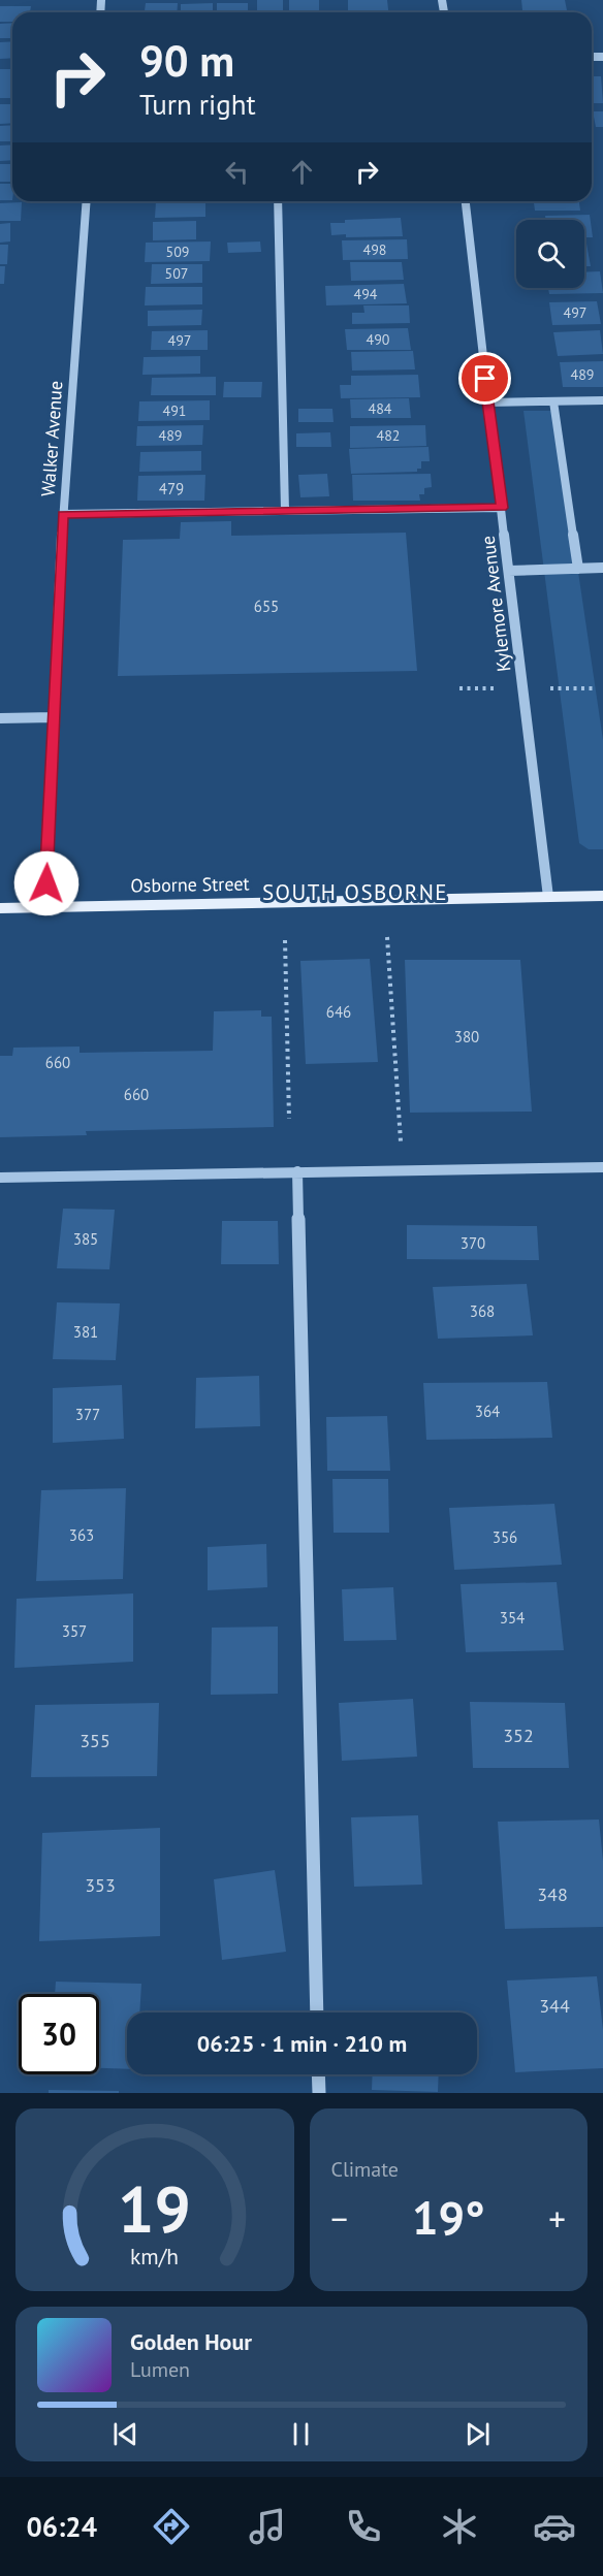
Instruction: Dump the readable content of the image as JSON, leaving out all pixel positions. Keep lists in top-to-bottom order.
{
  "streets": {
    "main road": ["Osborne Street"],
    "street": ["Walker Avenue", "Kylemore Avenue"]
  },
  "crossings": [
    ["Walker Avenue", "Osborne Street"],
    ["Kylemore Avenue", "Osborne Street"]
  ],
  "districts": ["SOUTH OSBORNE"],
  "house_numbers": [
    "498",
    "509",
    "507",
    "494",
    "497",
    "490",
    "497",
    "489",
    "484",
    "491",
    "489",
    "482",
    "479",
    "655",
    "646",
    "380",
    "660",
    "660",
    "385",
    "370",
    "368",
    "381",
    "364",
    "377",
    "363",
    "356",
    "354",
    "357",
    "352",
    "355",
    "353",
    "348",
    "344"
  ],
  "page": {
    "turn": ["90 m", "Turn right"],
    "limit": "30",
    "trip": "06:25 · 1 min · 210 m",
    "tile": "Climate",
    "heat": ["−", "19°", "+"],
    "song": ["Golden Hour", "Lumen"],
    "tabs": "06:24",
    "gauge": ["19", "km/h"]
  }
}
